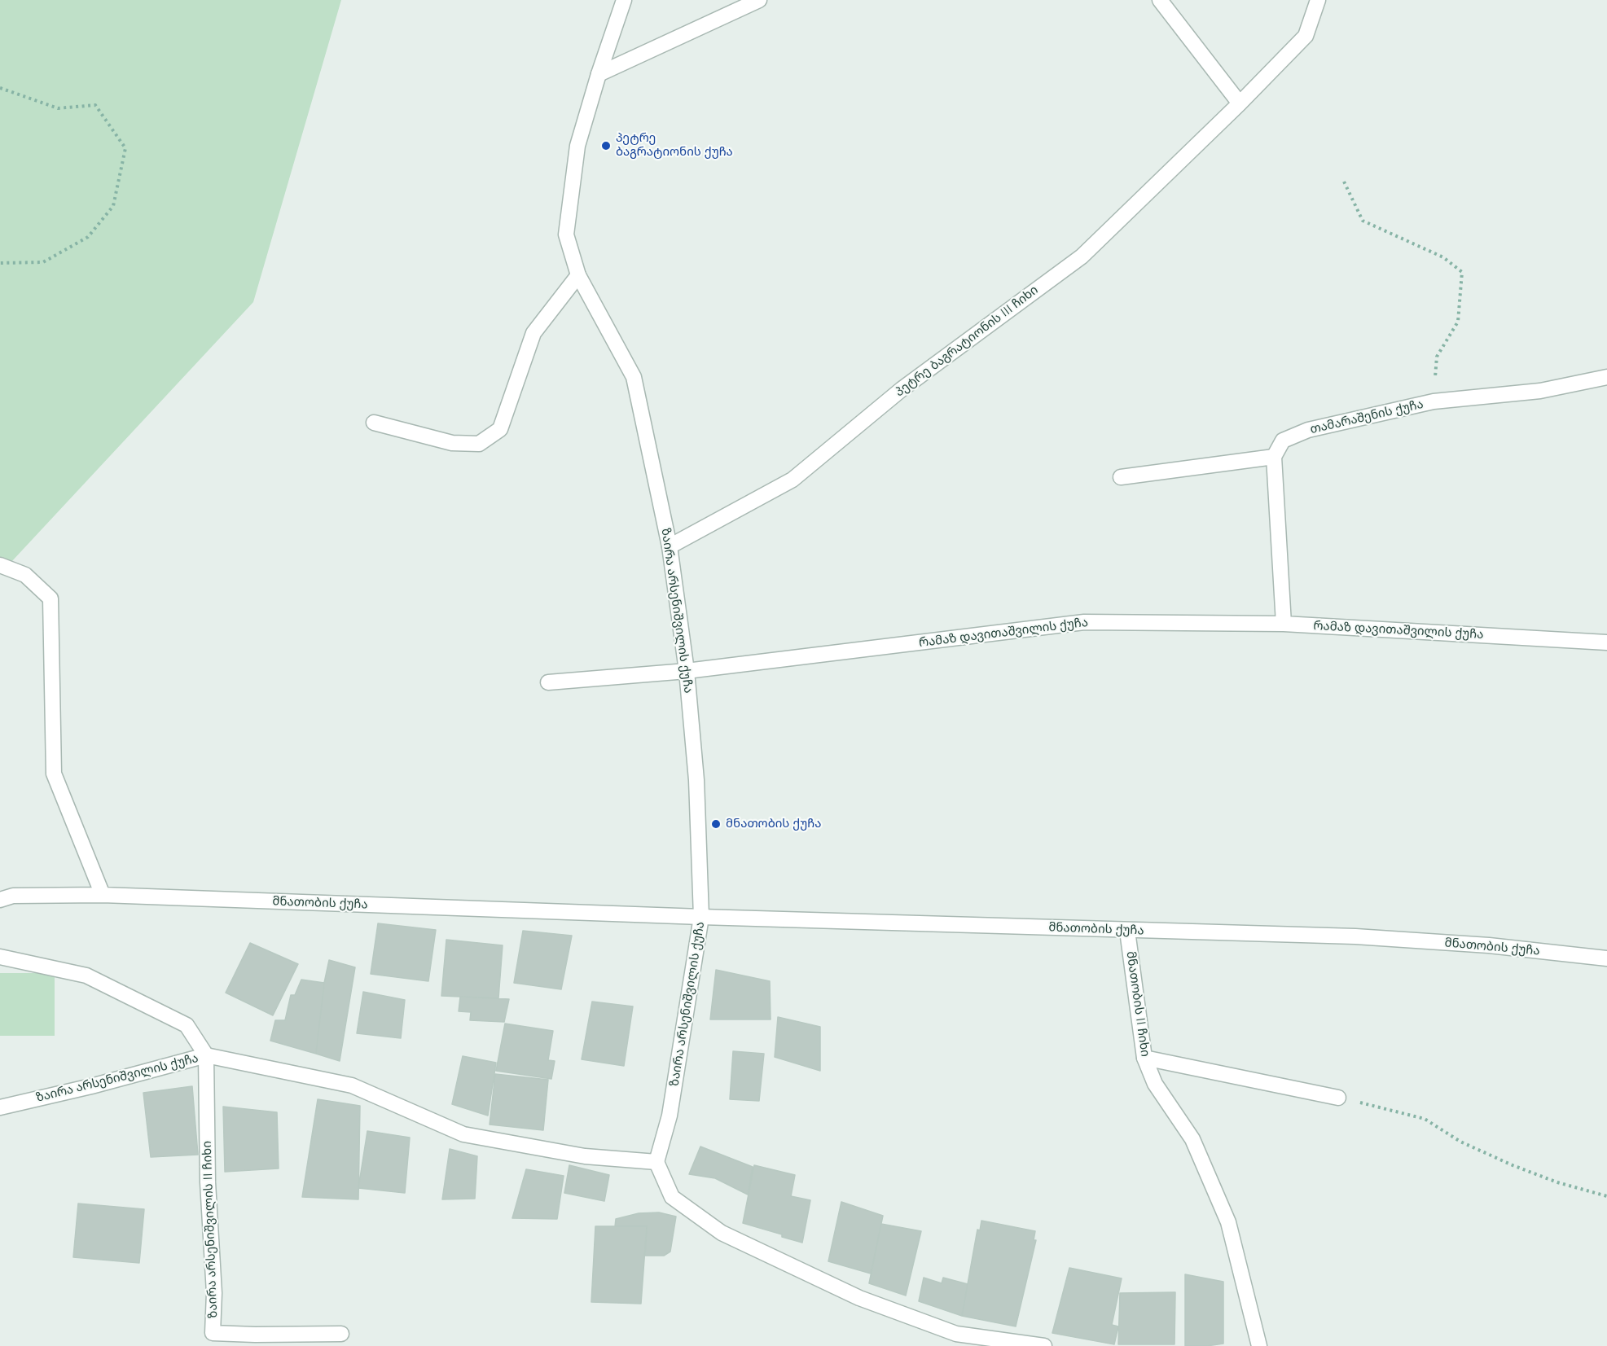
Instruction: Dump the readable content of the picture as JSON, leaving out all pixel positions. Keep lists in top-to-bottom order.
{
  "streets": {
    "street": [
      "პეტრე ბაგრატიონის III ჩიხი",
      "თამარაშენის ქუჩა",
      "ზაირა არსენიშვილის ქუჩა",
      "რამაზ დავითაშვილის ქუჩა",
      "მნათობის ქუჩა",
      "მნათობის II ჩიხი",
      "ზაირა არსენიშვილის II ჩიხი"
    ]
  },
  "crossings": [
    ["პეტრე ბაგრატიონის III ჩიხი", "ზაირა არსენიშვილის ქუჩა"],
    ["ზაირა არსენიშვილის ქუჩა", "რამაზ დავითაშვილის ქუჩა"],
    ["ზაირა არსენიშვილის ქუჩა", "მნათობის ქუჩა"],
    ["ზაირა არსენიშვილის ქუჩა", "ზაირა არსენიშვილის II ჩიხი"],
    ["მნათობის ქუჩა", "მნათობის II ჩიხი"]
  ],
  "places": ["პეტრე ბაგრატიონის ქუჩა", "მნათობის ქუჩა"]
}
